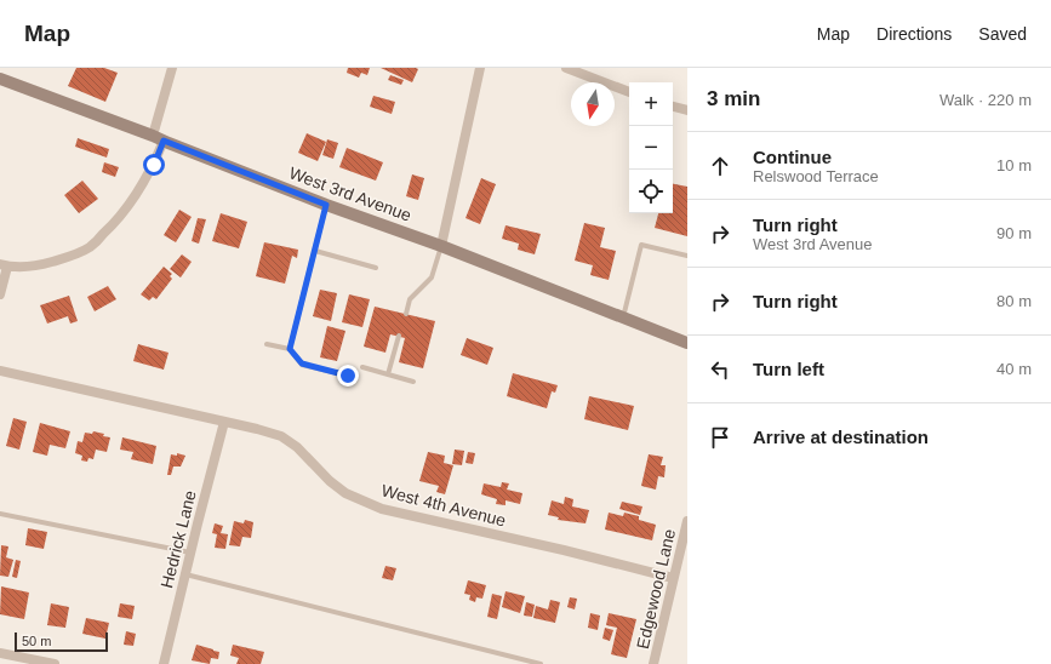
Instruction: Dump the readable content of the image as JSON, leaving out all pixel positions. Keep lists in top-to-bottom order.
{
  "streets": {
    "street": [
      "West 3rd Avenue",
      "West 4th Avenue",
      "Hedrick Lane",
      "Edgewood Lane"
    ]
  },
  "crossings": [
    ["West 4th Avenue", "Hedrick Lane"],
    ["West 4th Avenue", "Edgewood Lane"]
  ],
  "scale_bar": "50 m",
  "north": "bottom",
  "page": {
    "header": "Map",
    "nav": ["Map", "Directions", "Saved"],
    "heading": ["3 min", "Walk · 220 m"],
    "map_buttons": ["+", "−"],
    "list": [
      ["Continue", "Relswood Terrace", "10 m"],
      ["Turn right", "West 3rd Avenue", "90 m"],
      ["Turn right", "80 m"],
      ["Turn left", "40 m"],
      "Arrive at destination"
    ],
    "scale": "50 m"
  }
}
